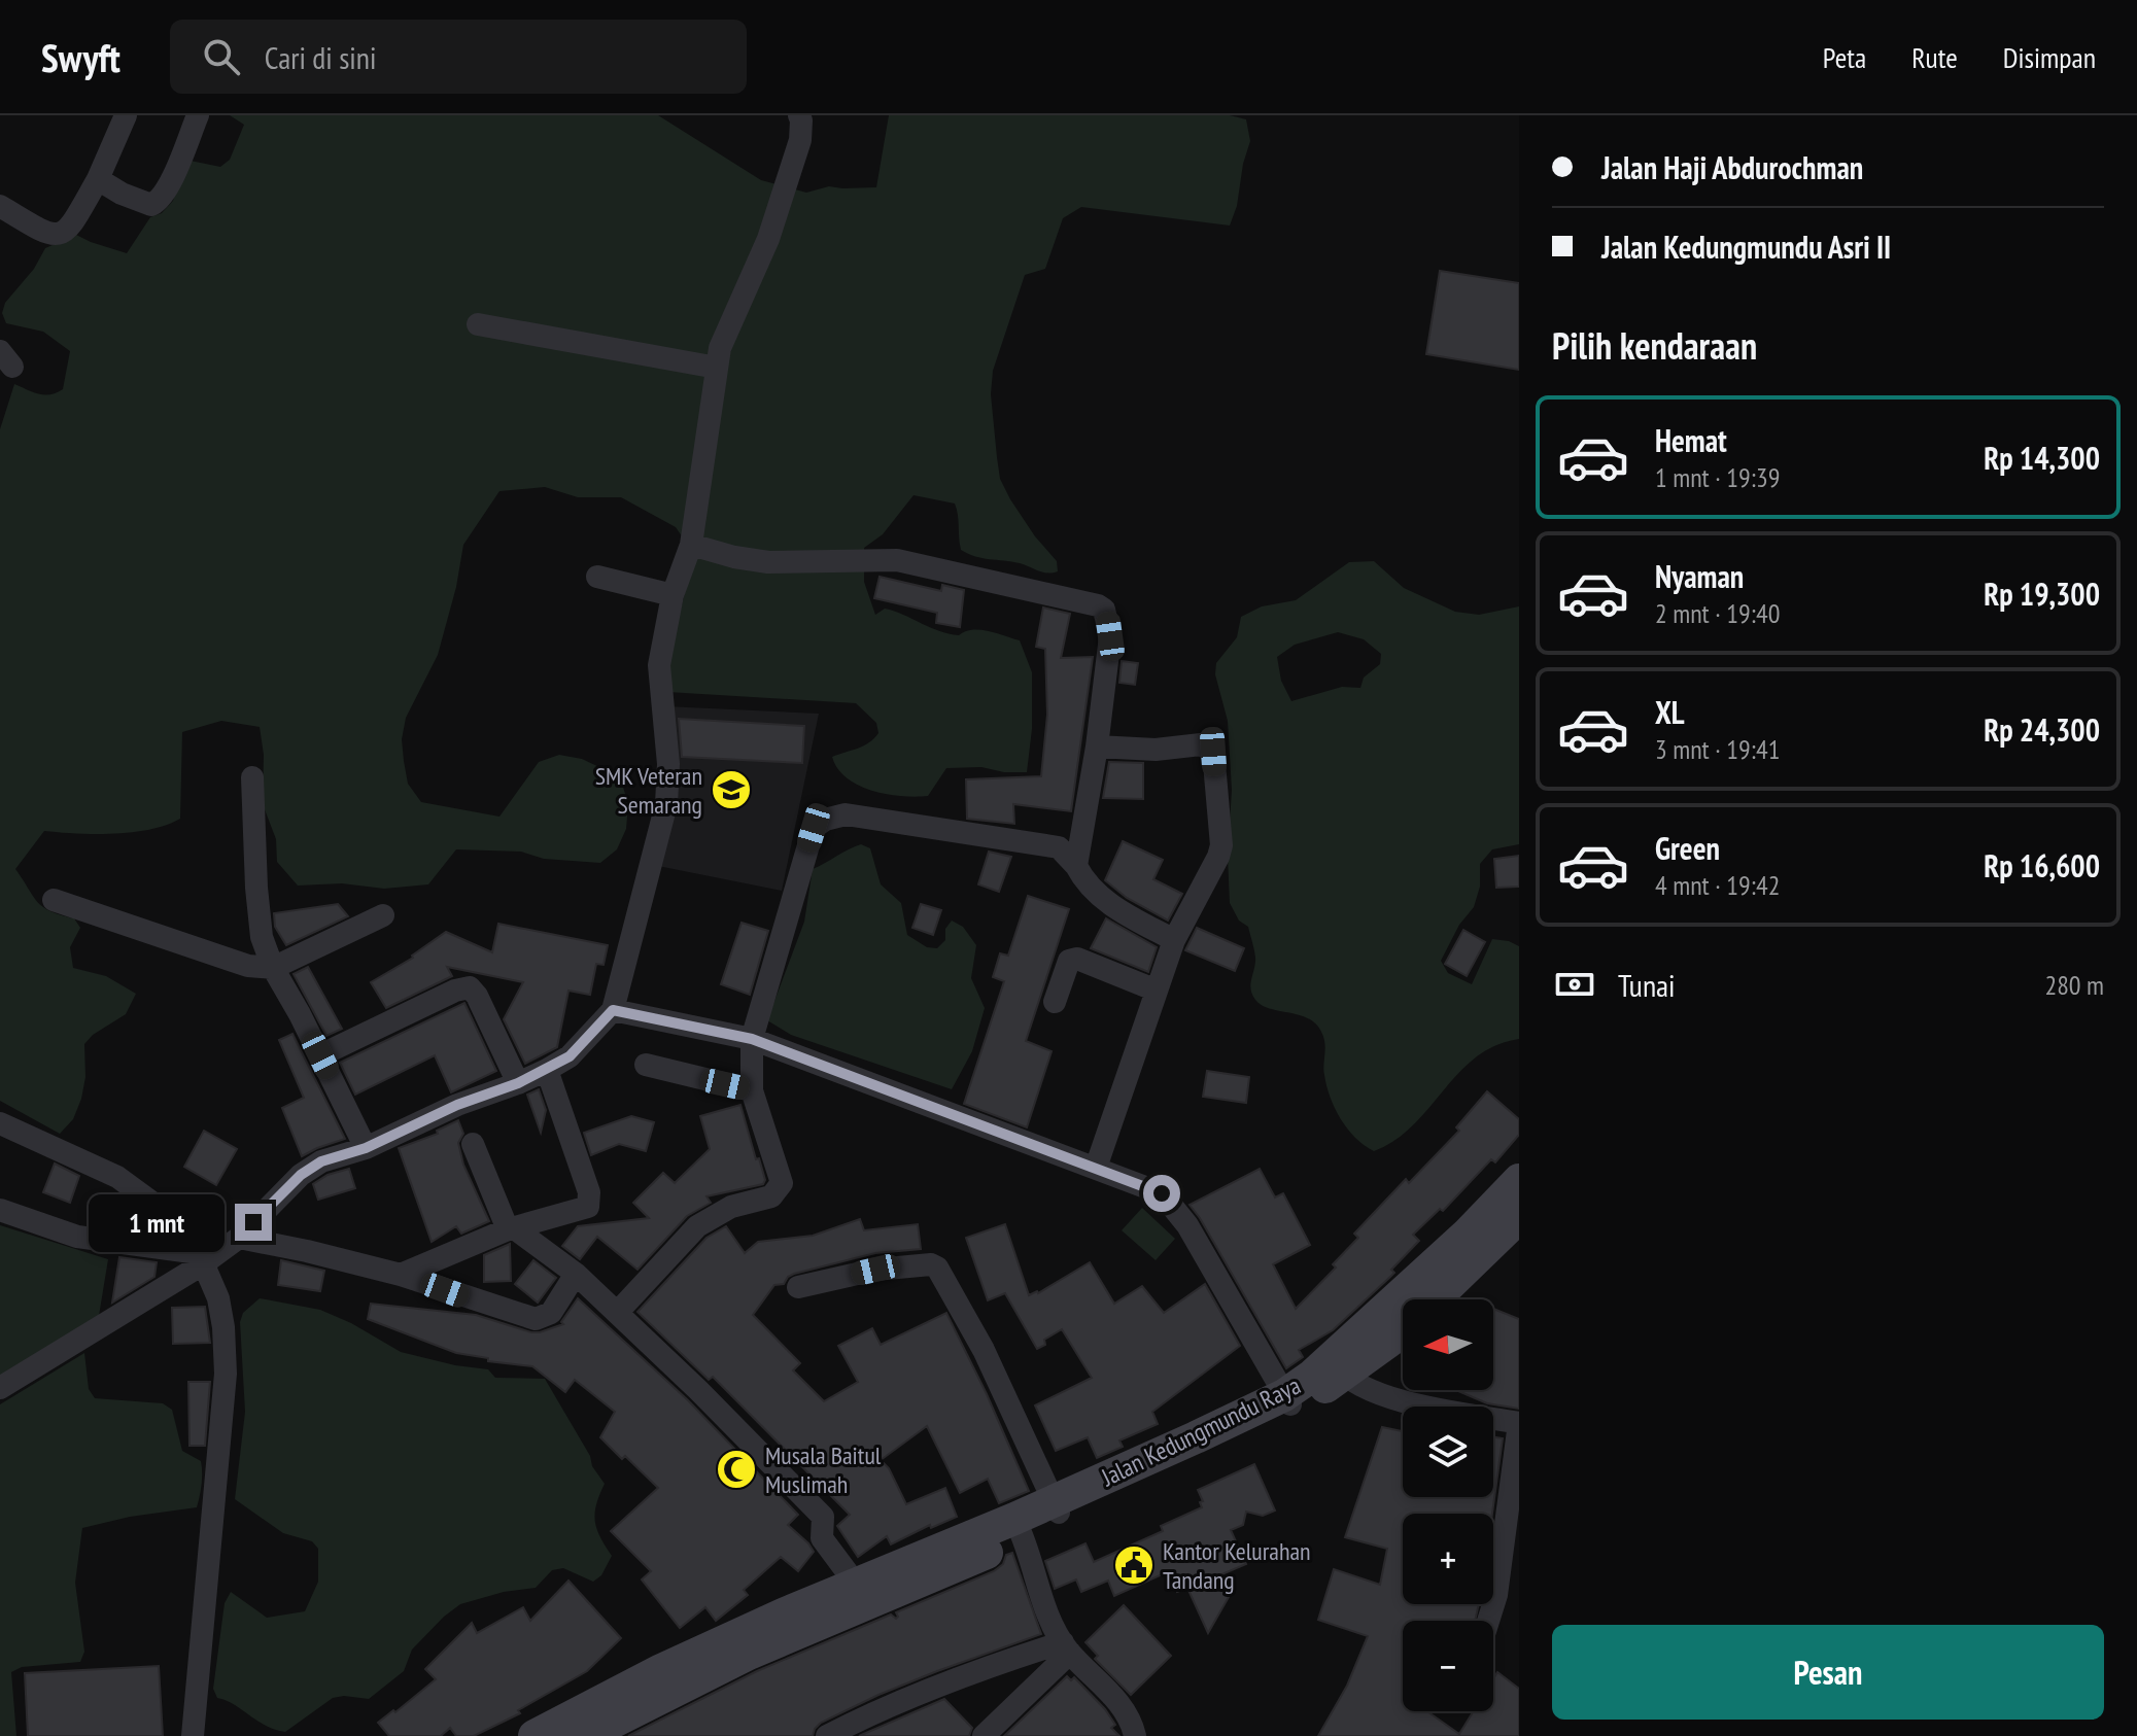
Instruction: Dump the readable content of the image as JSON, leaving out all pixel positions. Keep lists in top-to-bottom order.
{
  "streets": {
    "main road": ["Jalan Kedungmundu Raya"]
  },
  "places": {
    "school or university": ["SMK Veteran Semarang"],
    "mosque": ["Musala Baitul Muslimah"],
    "public building": ["Kantor Kelurahan Tandang"]
  },
  "north": "left",
  "page": {
    "header": "Swyft",
    "search": "Cari di sini",
    "nav": ["Peta", "Rute", "Disimpan"],
    "banner": ["Jalan Haji Abdurochman", "Jalan Kedungmundu Asri II"],
    "heading": "Pilih kendaraan",
    "list": [
      {
        "name": "Hemat",
        "note": "1 mnt · 19:39",
        "value": "Rp 14,300"
      },
      {
        "name": "Nyaman",
        "note": "2 mnt · 19:40",
        "value": "Rp 19,300"
      },
      {
        "name": "XL",
        "note": "3 mnt · 19:41",
        "value": "Rp 24,300"
      },
      {
        "name": "Green",
        "note": "4 mnt · 19:42",
        "value": "Rp 16,600"
      }
    ],
    "pay": ["Tunai", "280 m"],
    "bubble": "1 mnt",
    "map_buttons": ["+", "−"],
    "buttons": "Pesan"
  }
}
